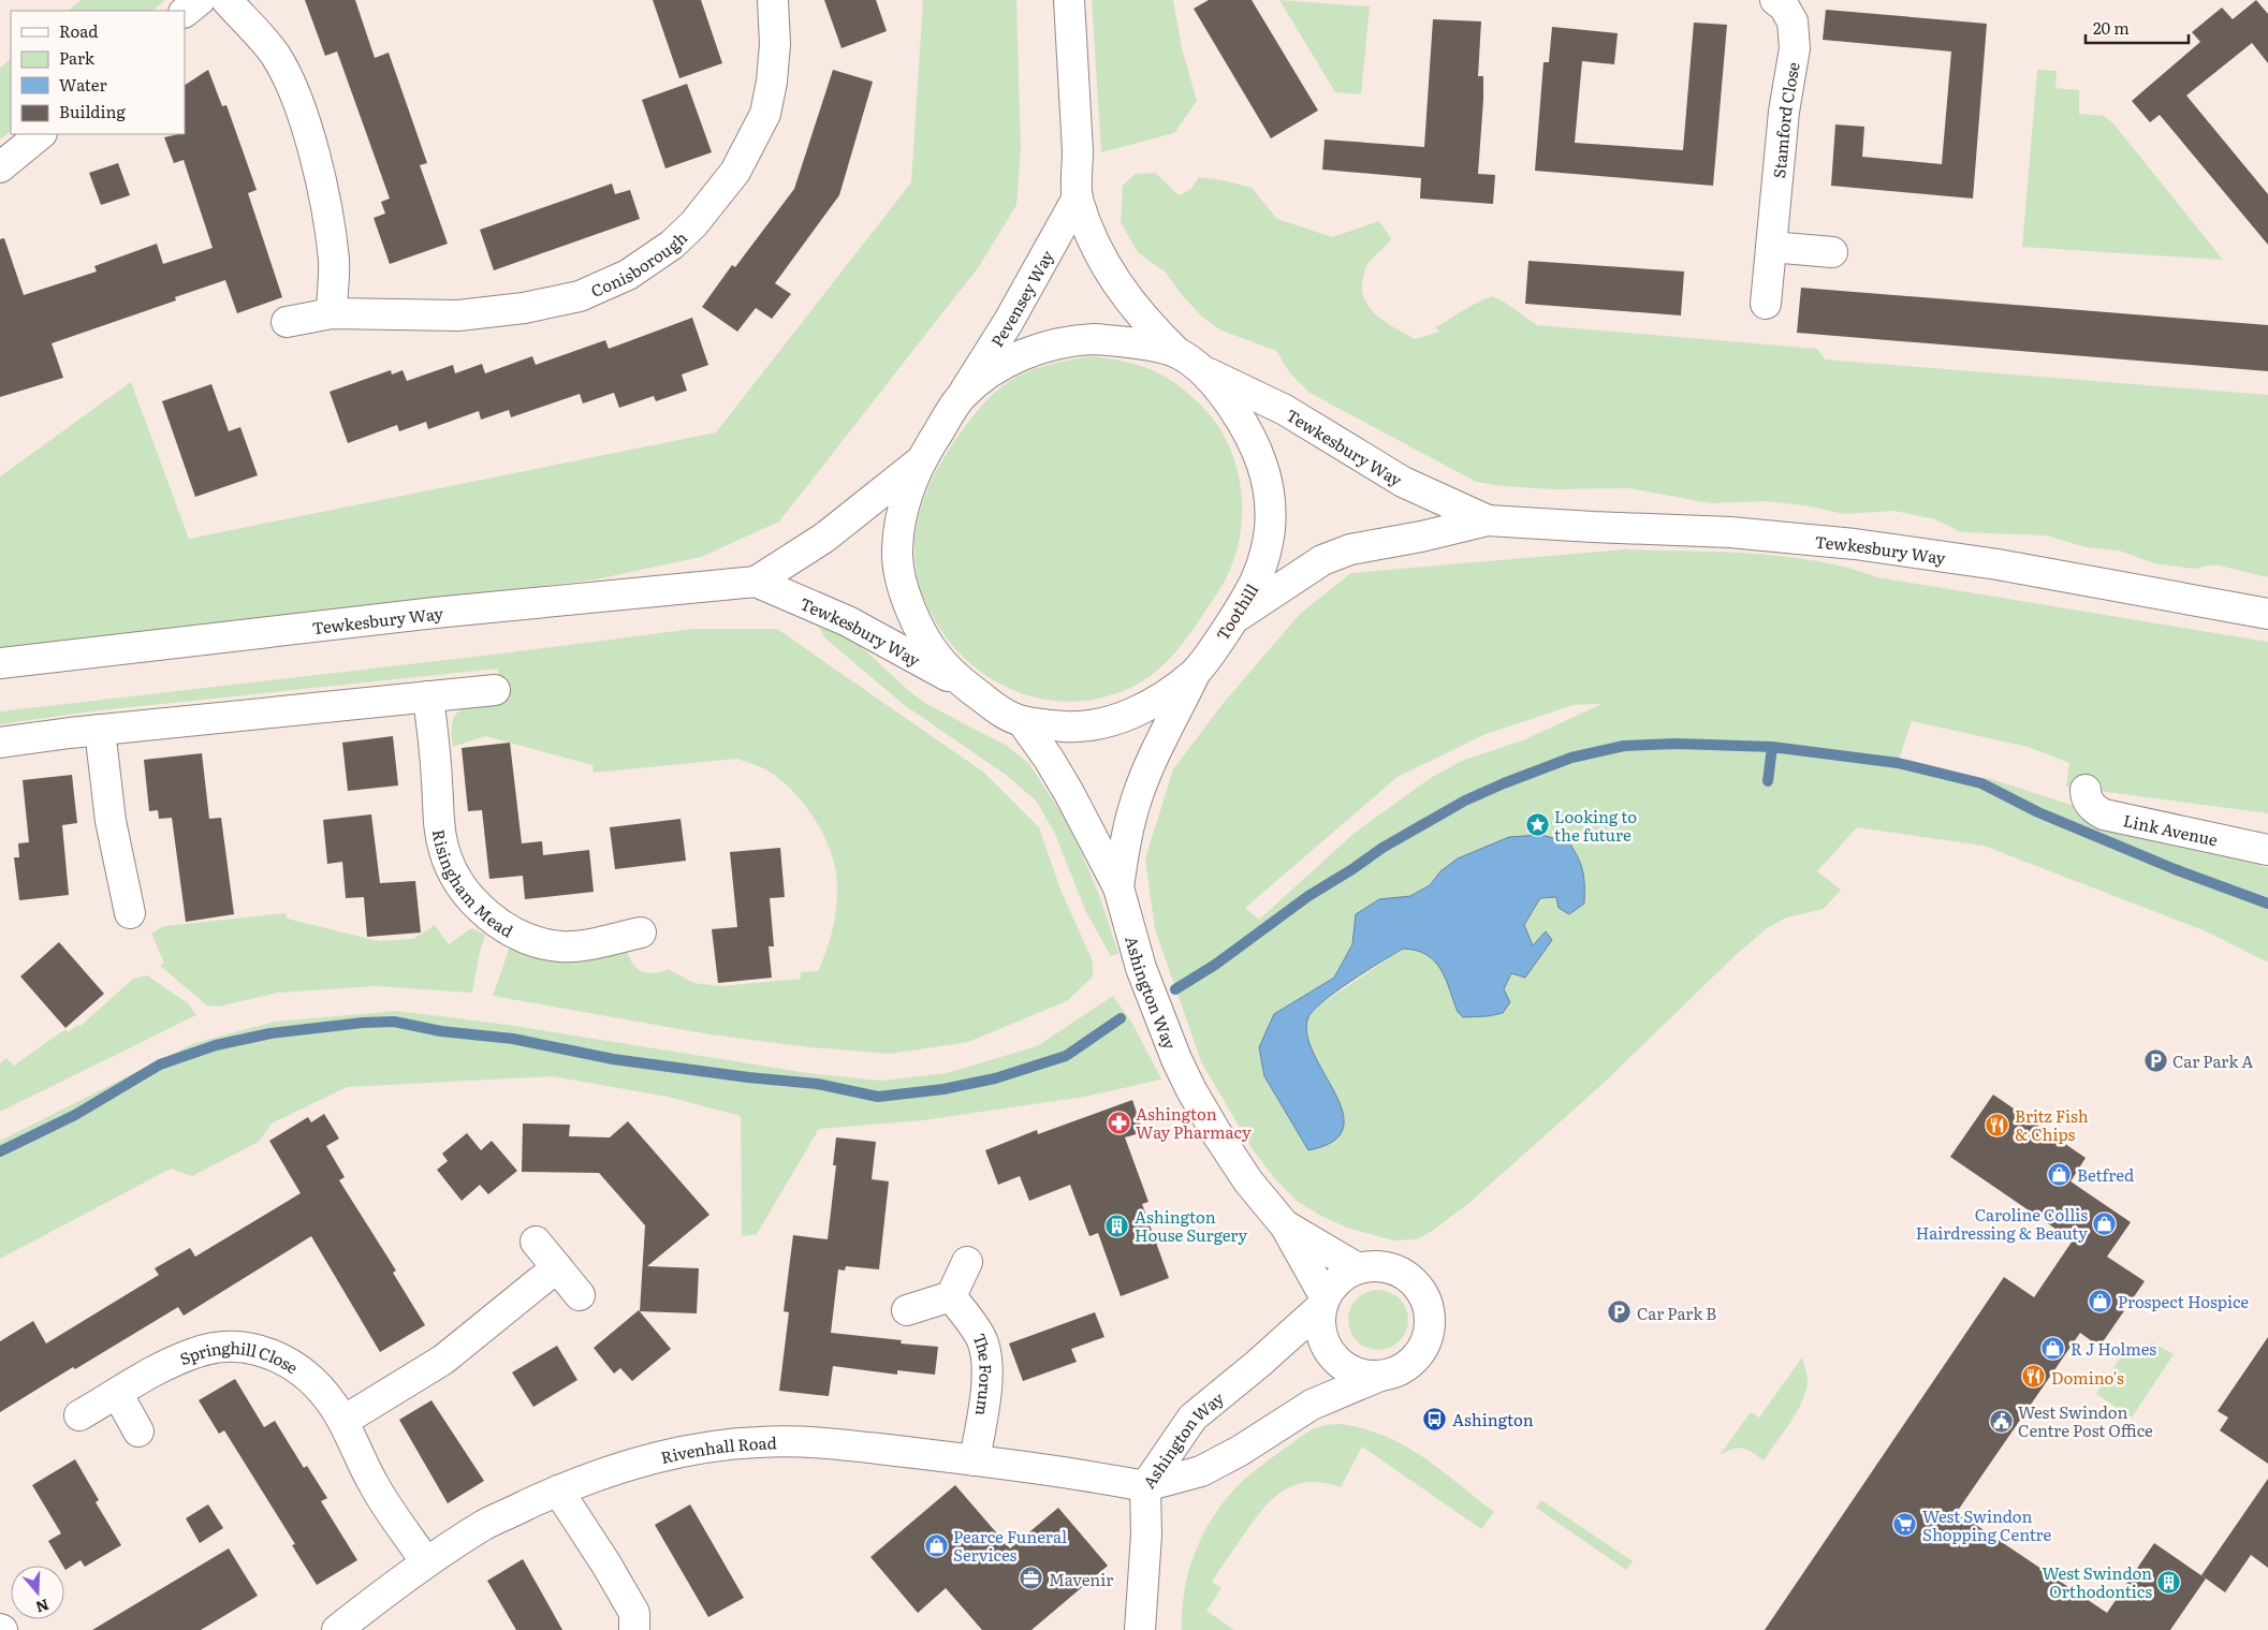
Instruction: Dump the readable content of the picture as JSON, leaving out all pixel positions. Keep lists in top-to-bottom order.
{
  "streets": {
    "street": [
      "Stamford Close",
      "Conisborough",
      "Pevensey Way",
      "Tewkesbury Way",
      "Toothill",
      "Link Avenue",
      "Risingham Mead",
      "Ashington Way",
      "Springhill Close",
      "The Forum",
      "Rivenhall Road"
    ]
  },
  "crossings": [
    ["Pevensey Way", "Toothill"],
    ["Tewkesbury Way", "Toothill"],
    ["Toothill", "Ashington Way"],
    ["Ashington Way", "Rivenhall Road"],
    ["Springhill Close", "Rivenhall Road"],
    ["The Forum", "Rivenhall Road"]
  ],
  "places": {
    "place": ["Looking to the future"],
    "parking": ["Car Park A", "Car Park B"],
    "pharmacy": ["Ashington Way Pharmacy"],
    "restaurant": ["Britz Fish & Chips", "Domino's"],
    "shop": [
      "Betfred",
      "Caroline Collis Hairdressing & Beauty",
      "Prospect Hospice",
      "R J Holmes",
      "Pearce Funeral Services"
    ],
    "building": ["Ashington House Surgery", "West Swindon Orthodontics"],
    "bus stop": ["Ashington"],
    "public building": ["West Swindon Centre Post Office"],
    "supermarket": ["West Swindon Shopping Centre"],
    "office": ["Mavenir"]
  },
  "legend": [
    "Road",
    "Park",
    "Water",
    "Building"
  ],
  "scale_bar": "20 m",
  "north": "bottom"
}
